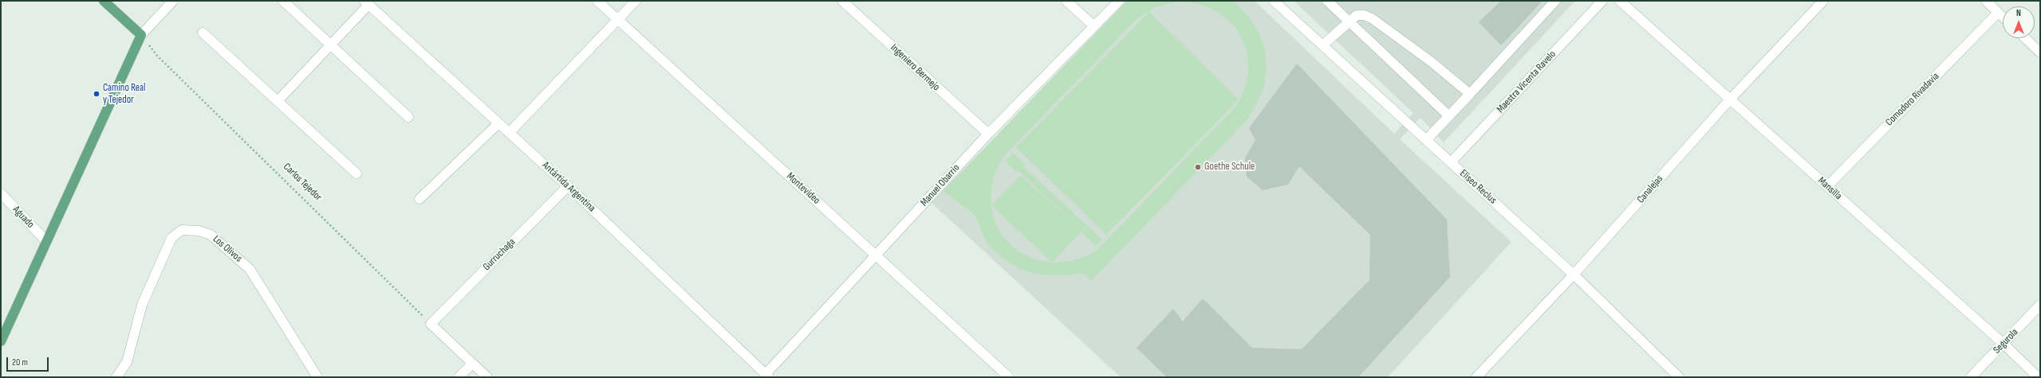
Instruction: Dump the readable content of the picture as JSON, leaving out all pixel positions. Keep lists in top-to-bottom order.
{
  "streets": {
    "street": [
      "Ingeniero Bermejo",
      "Maestra Vicenta Ravelo",
      "Comodoro Rivadavia",
      "Manuel Obarrio",
      "Antártida Argentina",
      "Eliseo Reclus",
      "Montevideo",
      "Mansilla",
      "Canalejas",
      "Aguado",
      "Los Olivos",
      "Gurruchaga",
      "Segurola"
    ],
    "path": ["Carlos Tejedor"]
  },
  "crossings": [
    ["Ingeniero Bermejo", "Manuel Obarrio"],
    ["Maestra Vicenta Ravelo", "Eliseo Reclus"],
    ["Comodoro Rivadavia", "Mansilla"],
    ["Carlos Tejedor", "Gurruchaga"],
    ["Manuel Obarrio", "Antártida Argentina"],
    ["Manuel Obarrio", "Montevideo"],
    ["Antártida Argentina", "Gurruchaga"],
    ["Eliseo Reclus", "Canalejas"],
    ["Mansilla", "Canalejas"],
    ["Mansilla", "Segurola"]
  ],
  "places": ["Camino Real y Tejedor", "Goethe Schule"],
  "scale_bar": "20 m",
  "north": "top"
}
